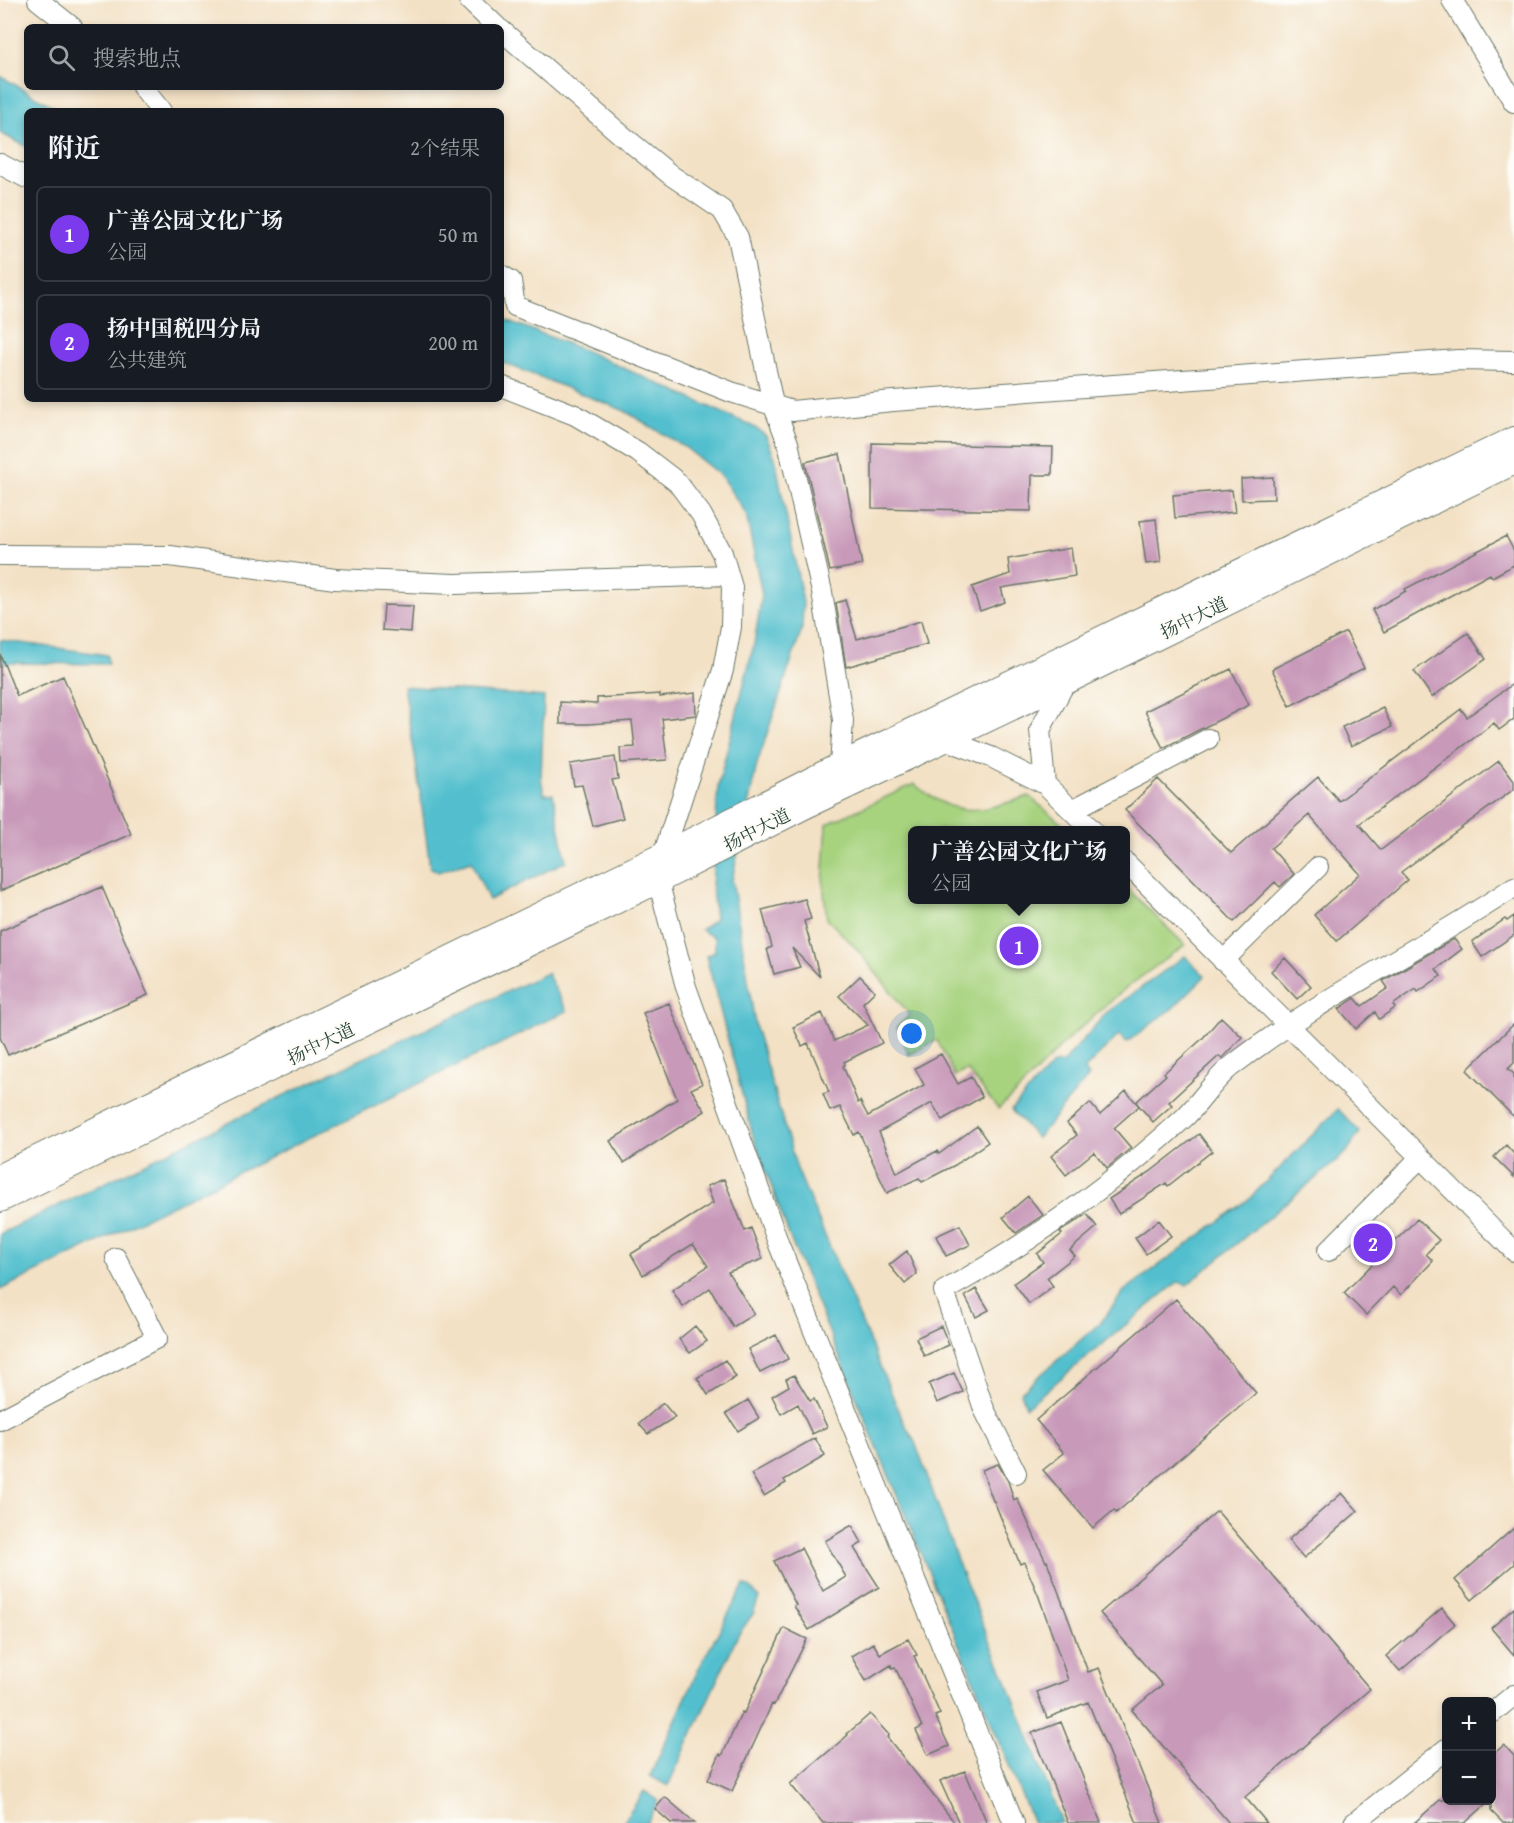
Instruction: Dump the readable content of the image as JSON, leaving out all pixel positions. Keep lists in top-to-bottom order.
{
  "streets": {
    "main road": ["扬中大道"]
  },
  "page": {
    "search": "搜索地点",
    "heading": ["附近", "2个结果"],
    "list": [
      {
        "mark": "1",
        "name": "广善公园文化广场",
        "note": "公园",
        "value": "50 m"
      },
      {
        "mark": "2",
        "name": "扬中国税四分局",
        "note": "公共建筑",
        "value": "200 m"
      }
    ],
    "popup": ["广善公园文化广场", "公园"],
    "pins": ["1", "2"],
    "map_buttons": ["+", "−"]
  }
}
